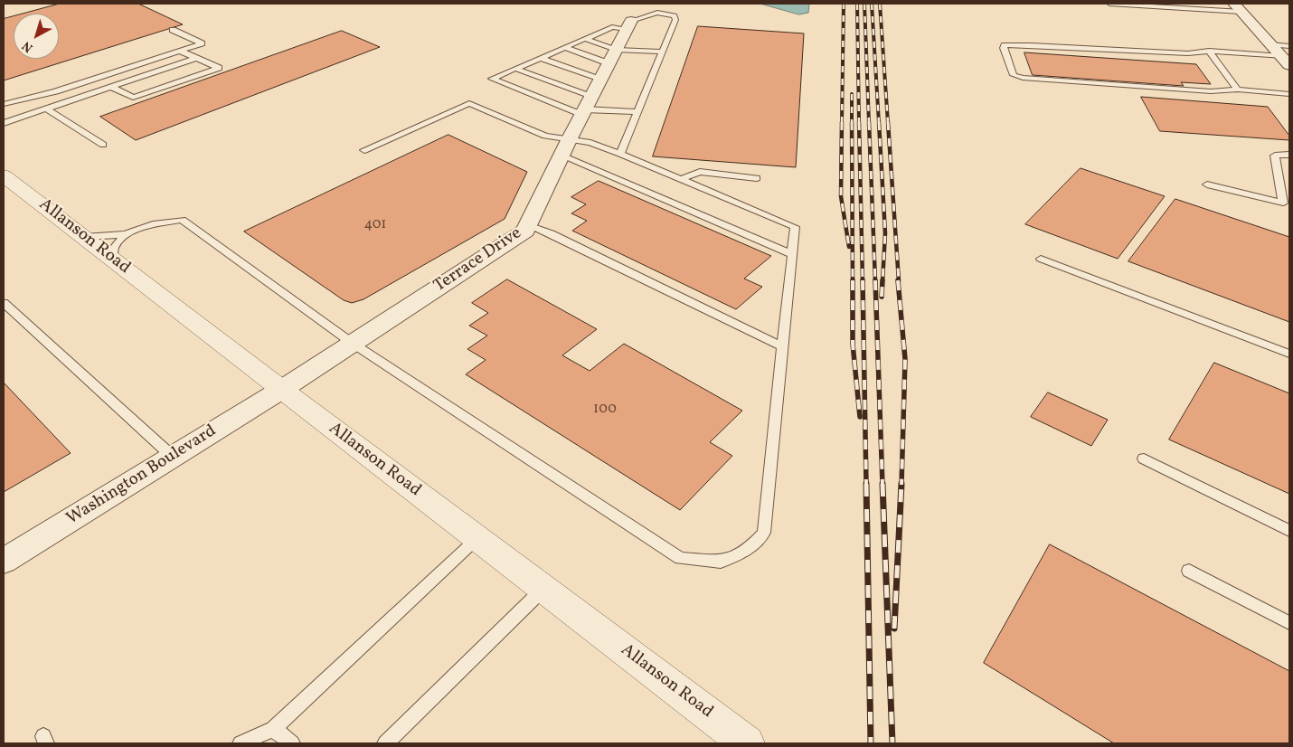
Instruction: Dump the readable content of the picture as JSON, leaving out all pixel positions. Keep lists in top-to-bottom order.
{
  "streets": {
    "street": ["Allanson Road", "Terrace Drive", "Washington Boulevard"]
  },
  "crossings": [
    ["Allanson Road", "Terrace Drive"],
    ["Allanson Road", "Washington Boulevard"],
    ["Terrace Drive", "Washington Boulevard"]
  ],
  "house_numbers": ["401", "100"],
  "north": "bottom left"
}
